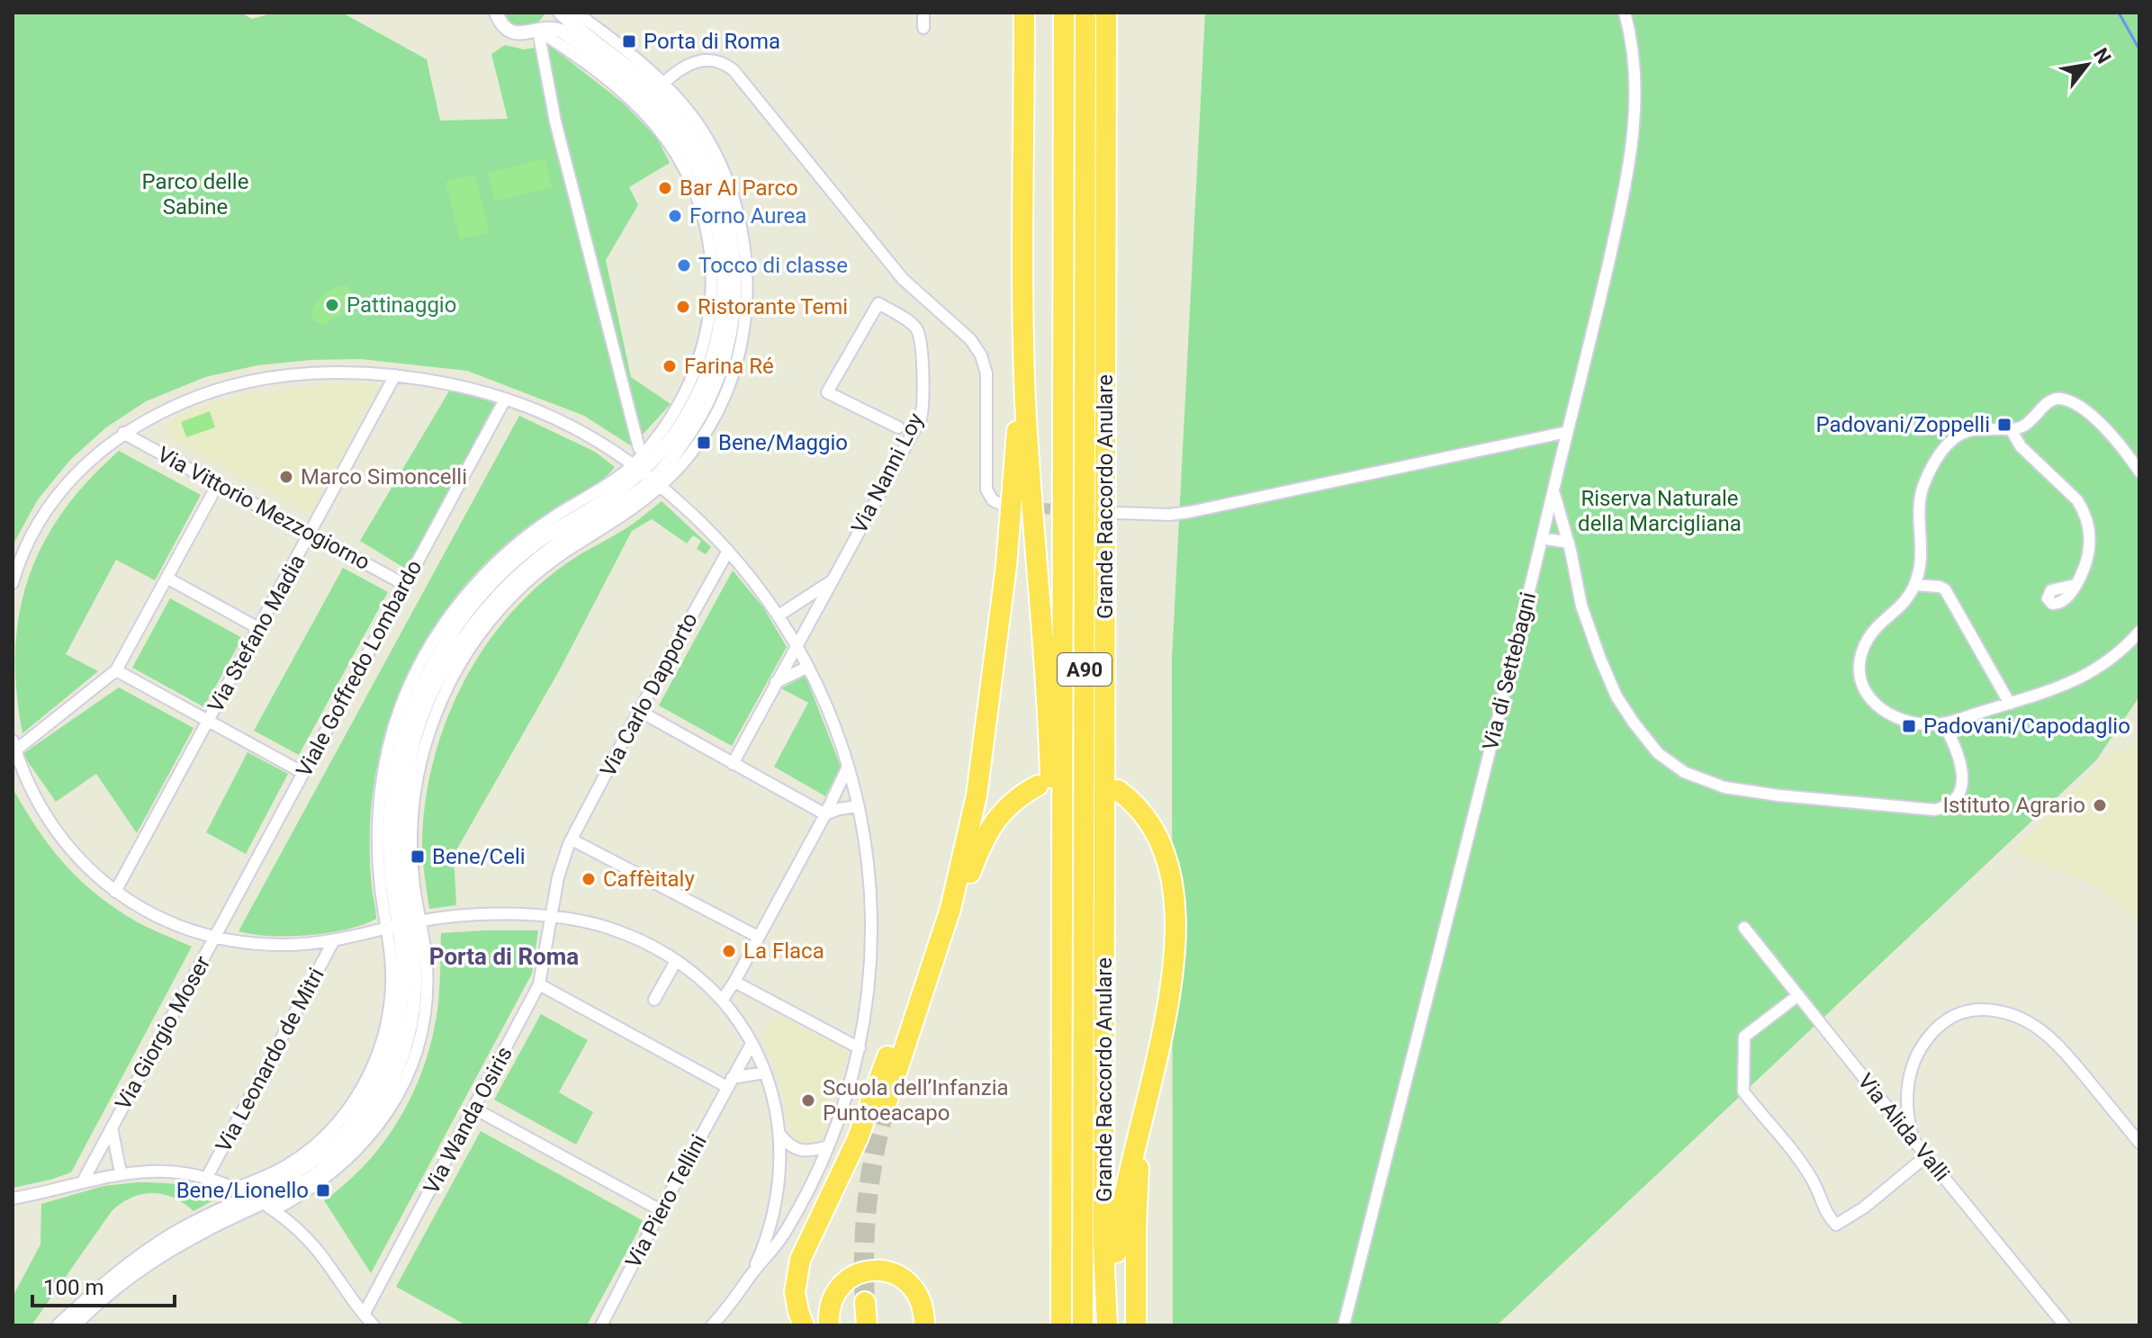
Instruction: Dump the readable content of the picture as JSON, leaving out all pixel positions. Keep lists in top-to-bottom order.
{
  "streets": {
    "highway": ["Grande Raccordo Anulare", "A90"],
    "street": [
      "Via Nanni Loy",
      "Via Vittorio Mezzogiorno",
      "Via Stefano Madia",
      "Viale Goffredo Lombardo",
      "Via di Settebagni",
      "Via Carlo Dapporto",
      "Via Giorgio Moser",
      "Via Leonardo de Mitri",
      "Via Wanda Osiris",
      "Via Alida Valli",
      "Via Piero Tellini"
    ]
  },
  "crossings": [
    ["Via Vittorio Mezzogiorno", "Via Stefano Madia"],
    ["Via Vittorio Mezzogiorno", "Viale Goffredo Lombardo"],
    ["Viale Goffredo Lombardo", "Via Giorgio Moser"],
    ["Via Carlo Dapporto", "Via Wanda Osiris"]
  ],
  "districts": ["Porta di Roma"],
  "parks": ["Parco delle Sabine", "Riserva Naturale della Marcigliana"],
  "places": {
    "transit": [
      "Porta di Roma",
      "Padovani/Zoppelli",
      "Bene/Maggio",
      "Padovani/Capodaglio",
      "Bene/Celi",
      "Bene/Lionello"
    ],
    "other": [
      "Bar Al Parco",
      "Forno Aurea",
      "Tocco di classe",
      "Pattinaggio",
      "Ristorante Temi",
      "Farina Ré",
      "Marco Simoncelli",
      "Istituto Agrario",
      "Caffèitaly",
      "La Flaca",
      "Scuola dell’Infanzia Puntoeacapo"
    ]
  },
  "scale_bar": "100 m",
  "north": "top right"
}
